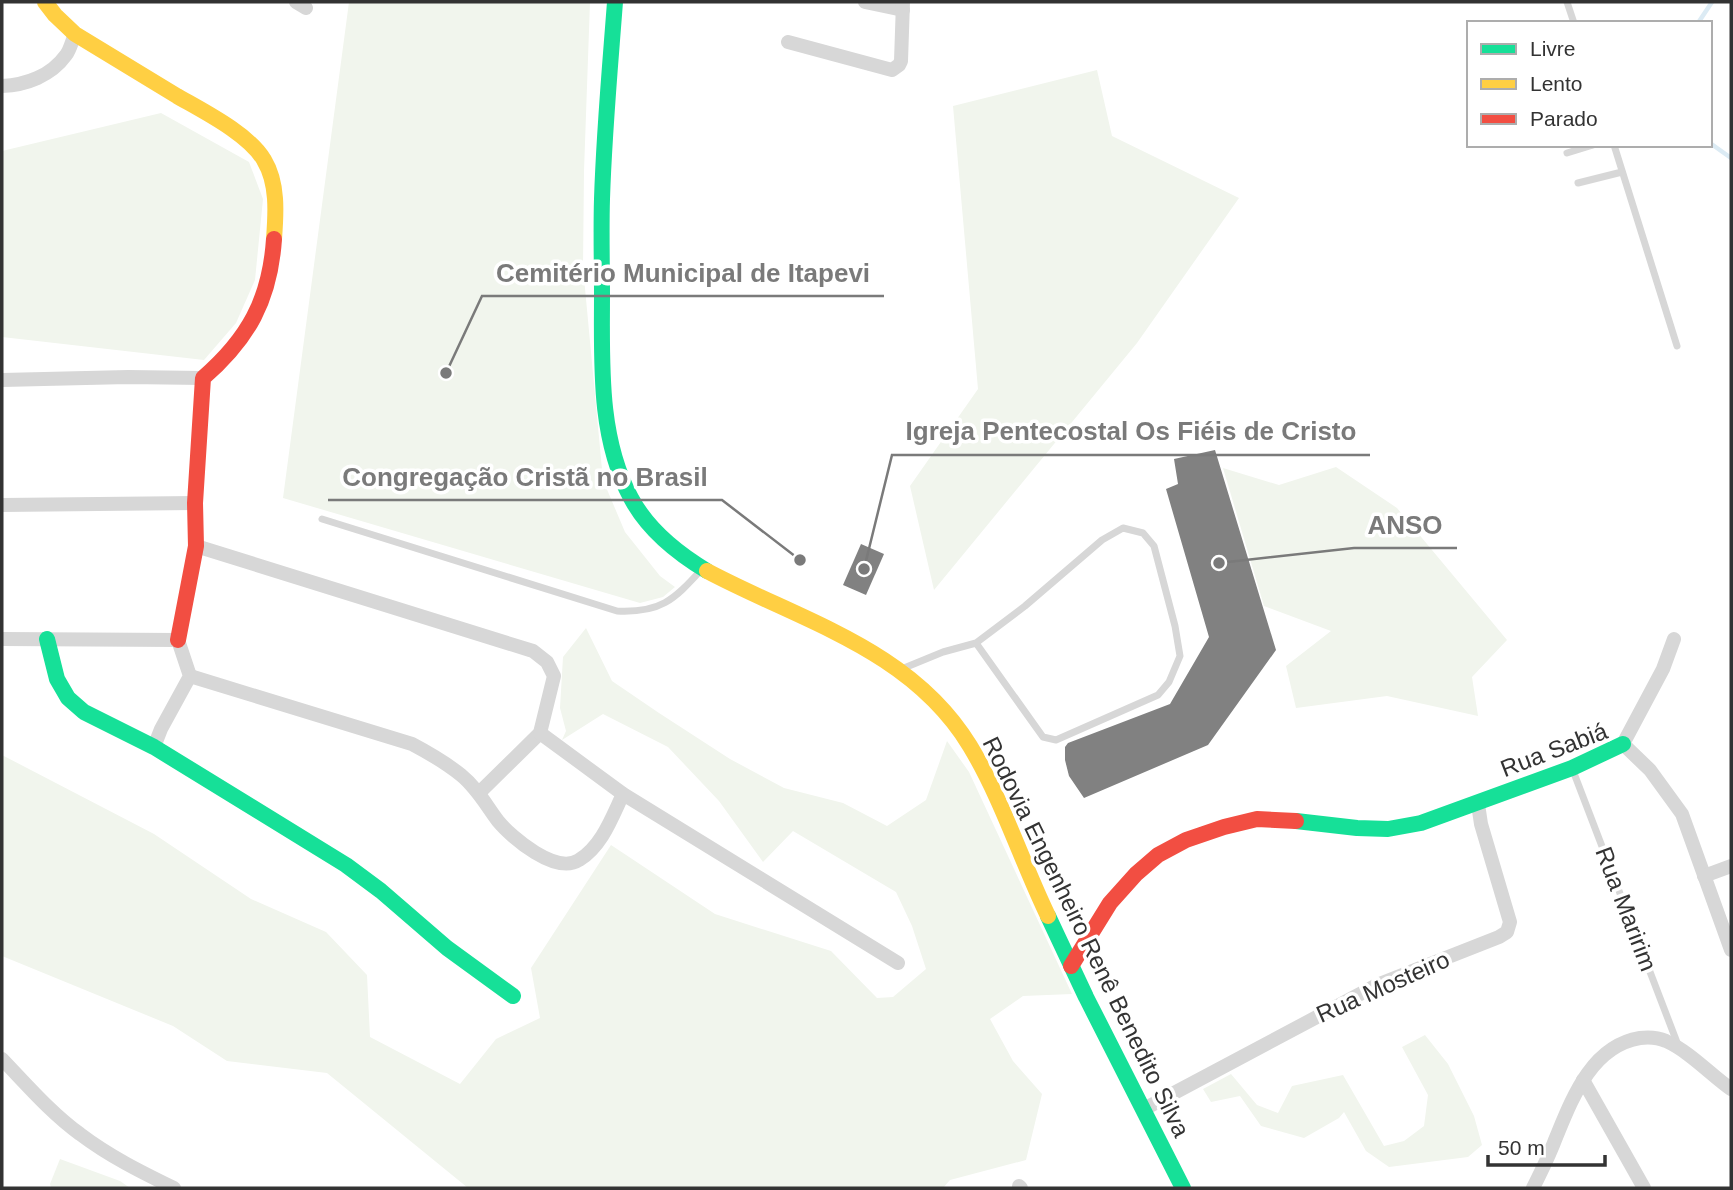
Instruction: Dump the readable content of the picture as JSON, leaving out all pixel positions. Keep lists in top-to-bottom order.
{
  "streets": {
    "street": ["Rua Sabiá", "Rodovia Engenheiro Renê Benedito Silva", "Rua Mosteiro"],
    "lane": ["Rua Maririm"]
  },
  "crossings": [
    ["Rua Sabiá", "Rua Maririm"],
    ["Rua Sabiá", "Rodovia Engenheiro Renê Benedito Silva"],
    ["Rua Sabiá", "Rua Mosteiro"],
    ["Rodovia Engenheiro Renê Benedito Silva", "Rua Mosteiro"]
  ],
  "places": [
    "Cemitério Municipal de Itapevi",
    "Congregação Cristã no Brasil",
    "ANSO",
    "Igreja Pentecostal Os Fiéis de Cristo"
  ],
  "legend": ["Livre", "Lento", "Parado"],
  "scale_bar": "50 m"
}
